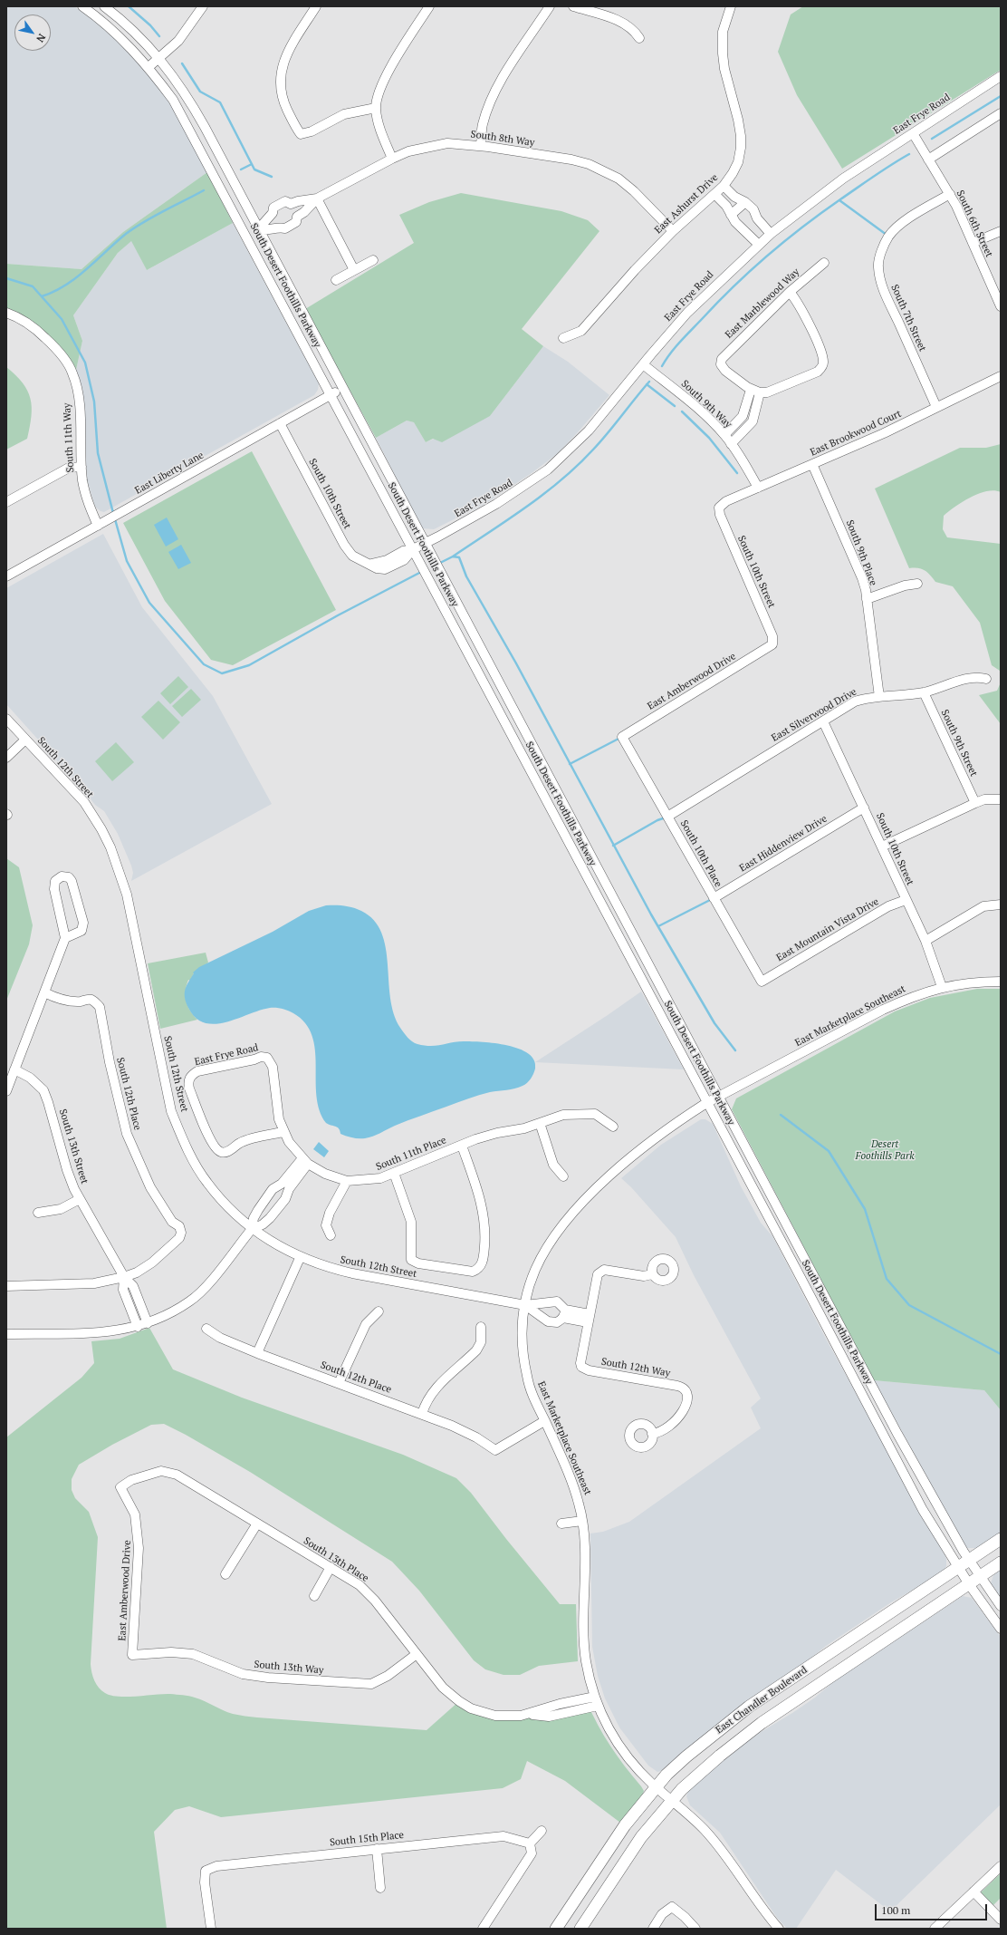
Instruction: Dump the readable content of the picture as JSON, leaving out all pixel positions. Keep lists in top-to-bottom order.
{
  "streets": {
    "main road": ["East Chandler Boulevard"],
    "street": [
      "East Frye Road",
      "South 8th Way",
      "East Ashurst Drive",
      "South 6th Street",
      "South Desert Foothills Parkway",
      "East Marblewood Way",
      "South 7th Street",
      "South 9th Way",
      "East Brookwood Court",
      "South 11th Way",
      "East Liberty Lane",
      "South 10th Street",
      "South 9th Place",
      "East Amberwood Drive",
      "East Silverwood Drive",
      "South 9th Street",
      "South 12th Street",
      "East Hiddenview Drive",
      "South 10th Place",
      "East Mountain Vista Drive",
      "East Marketplace Southeast",
      "South 12th Place",
      "South 13th Street",
      "South 11th Place",
      "South 12th Way",
      "South 13th Place",
      "South 13th Way",
      "South 15th Place"
    ]
  },
  "crossings": [
    ["East Frye Road", "South 6th Street"],
    ["East Frye Road", "South Desert Foothills Parkway"],
    ["East Frye Road", "South 9th Way"],
    ["East Frye Road", "South 10th Street"],
    ["East Frye Road", "South 11th Place"],
    ["South 8th Way", "East Ashurst Drive"],
    ["South 8th Way", "South Desert Foothills Parkway"],
    ["South 6th Street", "South 7th Street"],
    ["South Desert Foothills Parkway", "East Liberty Lane"],
    ["South Desert Foothills Parkway", "East Marketplace Southeast"],
    ["South Desert Foothills Parkway", "East Chandler Boulevard"],
    ["South 7th Street", "East Brookwood Court"],
    ["South 9th Way", "East Brookwood Court"],
    ["East Brookwood Court", "South 10th Street"],
    ["East Brookwood Court", "South 9th Place"],
    ["South 11th Way", "East Liberty Lane"],
    ["East Liberty Lane", "South 10th Street"],
    ["South 10th Street", "East Amberwood Drive"],
    ["South 10th Street", "East Silverwood Drive"],
    ["South 10th Street", "East Hiddenview Drive"],
    ["South 10th Street", "East Mountain Vista Drive"],
    ["South 10th Street", "East Marketplace Southeast"],
    ["South 9th Place", "East Silverwood Drive"],
    ["East Amberwood Drive", "South 10th Place"],
    ["East Amberwood Drive", "South 13th Place"],
    ["East Amberwood Drive", "South 13th Way"],
    ["East Silverwood Drive", "South 9th Street"],
    ["East Silverwood Drive", "South 10th Place"],
    ["South 12th Street", "East Marketplace Southeast"],
    ["South 12th Street", "South 12th Way"],
    ["East Hiddenview Drive", "South 10th Place"],
    ["South 10th Place", "East Mountain Vista Drive"],
    ["East Marketplace Southeast", "South 12th Place"],
    ["East Marketplace Southeast", "South 13th Place"],
    ["East Marketplace Southeast", "East Chandler Boulevard"],
    ["South 12th Place", "South 13th Street"],
    ["South 13th Place", "South 13th Way"]
  ],
  "parks": ["Desert Foothills Park"],
  "scale_bar": "100 m",
  "north": "bottom right"
}
